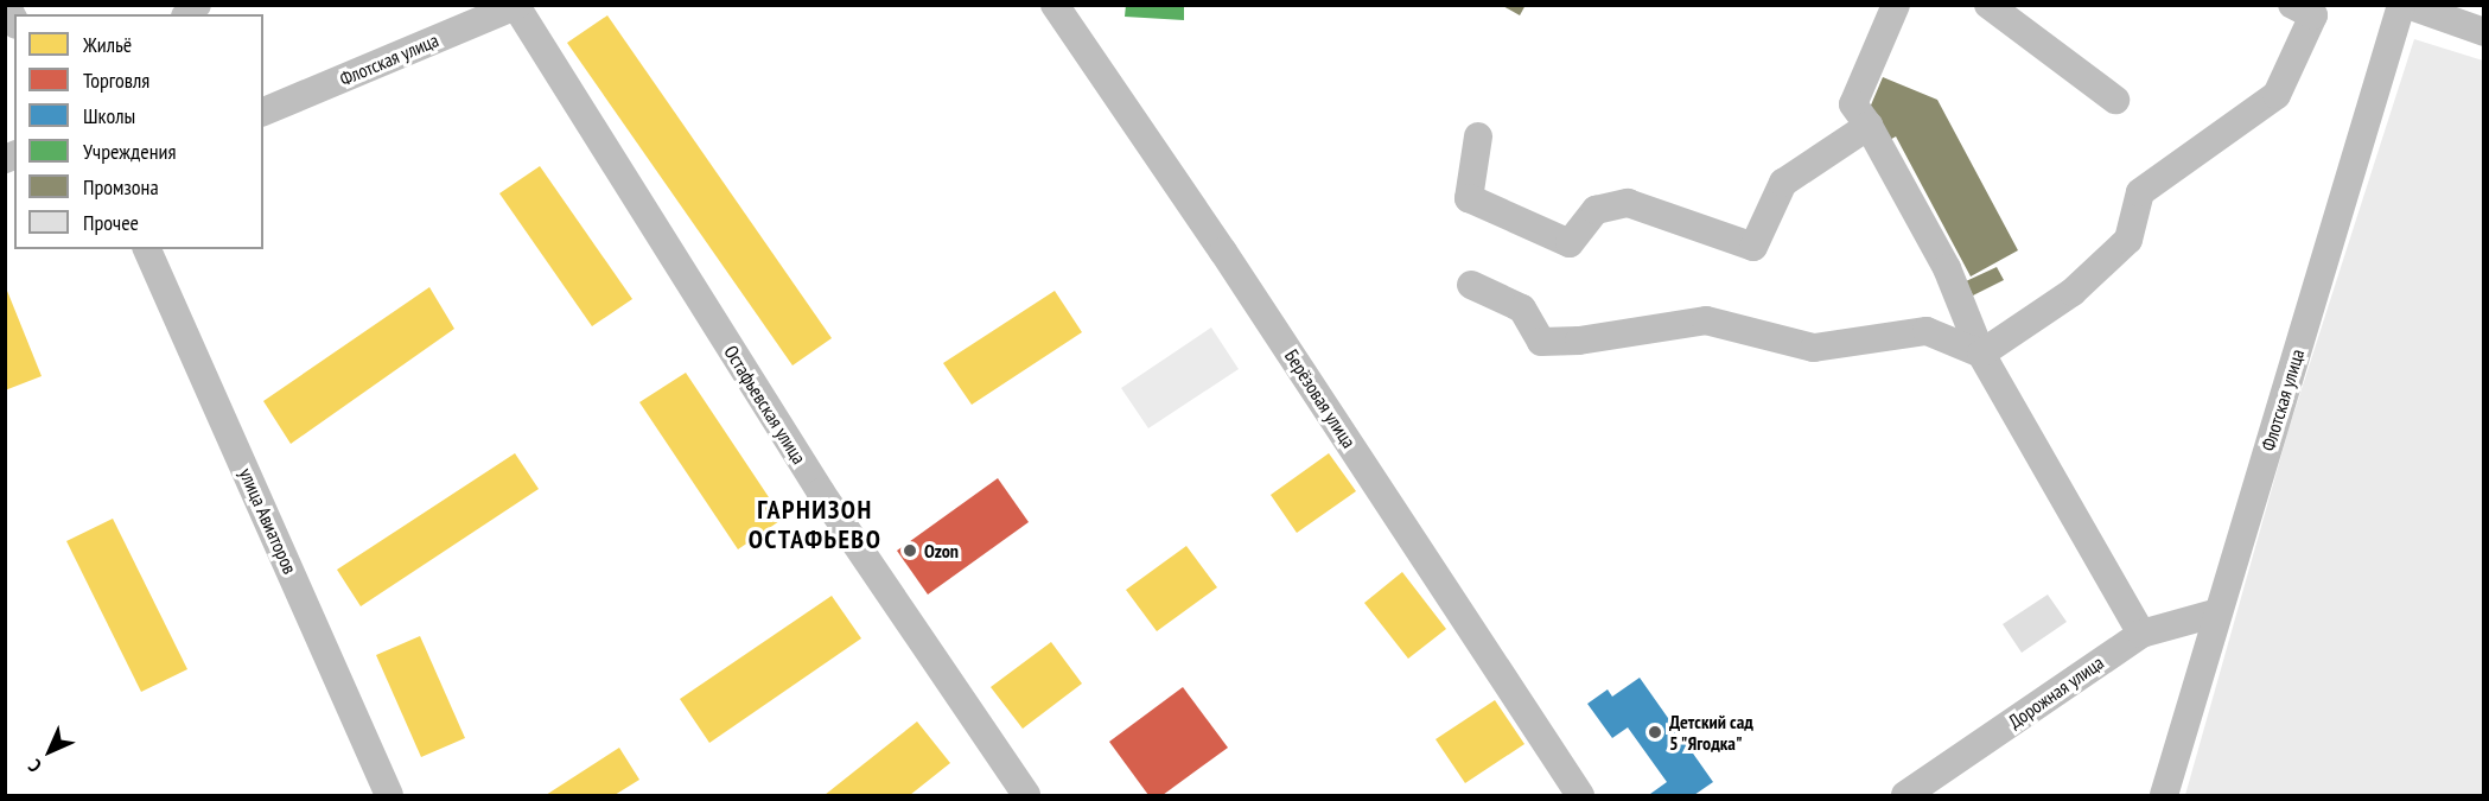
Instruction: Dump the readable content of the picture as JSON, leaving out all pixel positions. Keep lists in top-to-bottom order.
{
  "streets": {
    "street": [
      "Флотская улица",
      "Берёзовая улица",
      "Остафьевская улица",
      "улица Авиаторов",
      "Дорожная улица"
    ]
  },
  "crossings": [
    ["Флотская улица", "Остафьевская улица"],
    ["Флотская улица", "Дорожная улица"]
  ],
  "districts": ["ГАРНИЗОН ОСТАФЬЕВО"],
  "places": ["Ozon", "Детский сад 5 \"Ягодка\""],
  "legend": [
    "Жильё",
    "Торговля",
    "Школы",
    "Учреждения",
    "Промзона",
    "Прочее"
  ],
  "north": "bottom left"
}
